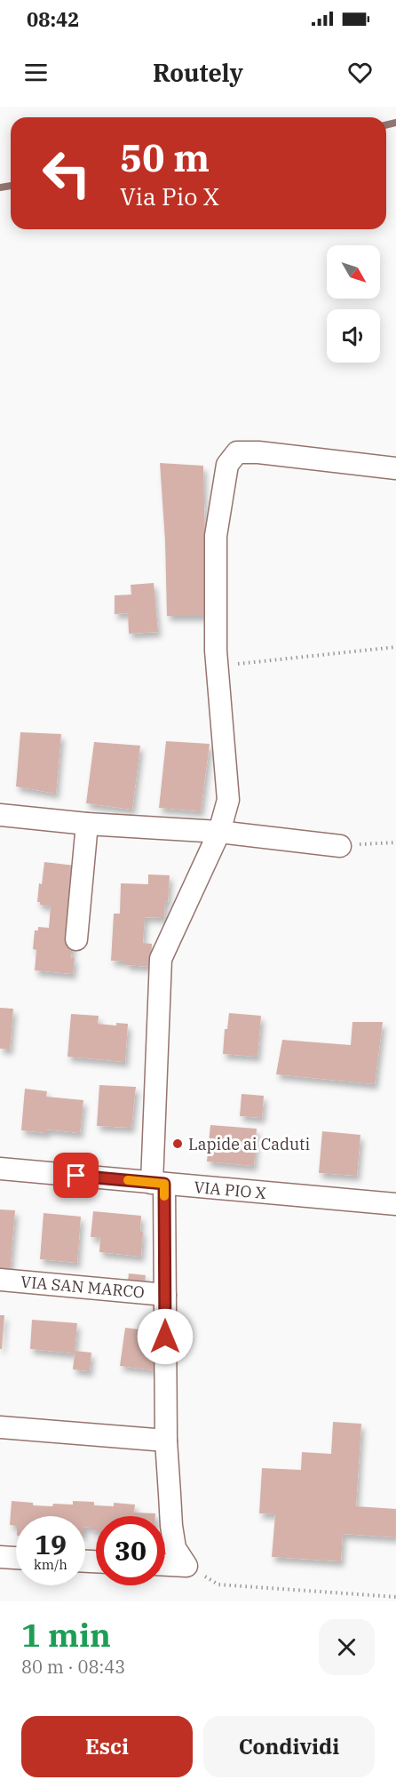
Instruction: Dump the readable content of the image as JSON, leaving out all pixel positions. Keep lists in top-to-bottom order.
{
  "streets": {
    "street": ["VIA PIO X", "VIA SAN MARCO"]
  },
  "crossings": [
    ["VIA PIO X", "VIA SAN MARCO"]
  ],
  "places": ["Lapide ai Caduti"],
  "north": "bottom right",
  "page": {
    "status": "08:42",
    "header": "Routely",
    "turn": ["50 m", "Via Pio X"],
    "speed": "19 km/h",
    "limit": "30",
    "heading": ["1 min", "80 m · 08:43"],
    "buttons": ["Esci", "Condividi"]
  }
}
